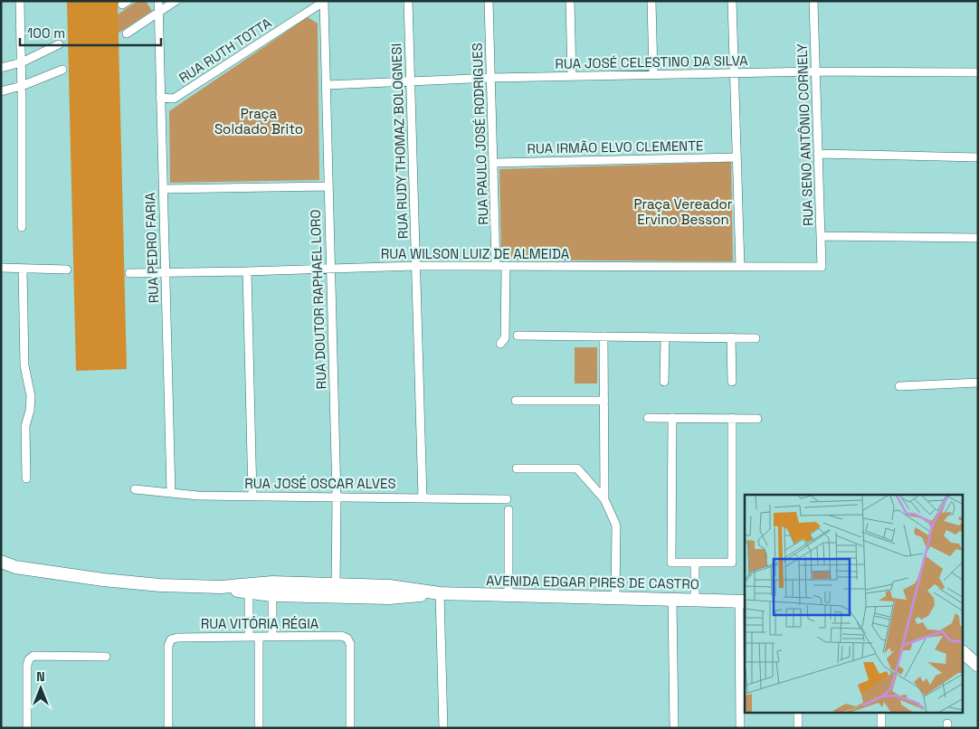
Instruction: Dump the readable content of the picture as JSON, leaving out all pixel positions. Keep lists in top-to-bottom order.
{
  "streets": {
    "main road": ["AVENIDA EDGAR PIRES DE CASTRO"],
    "street": [
      "RUA RUTH TOTTA",
      "RUA JOSÉ CELESTINO DA SILVA",
      "RUA PAULO JOSÉ RODRIGUES",
      "RUA SENO ANTÔNIO CORNELY",
      "RUA RUDY THOMAZ BOLOGNESI",
      "RUA IRMÃO ELVO CLEMENTE",
      "RUA PEDRO FARIA",
      "RUA WILSON LUIZ DE ALMEIDA",
      "RUA DOUTOR RAPHAEL LORO",
      "RUA JOSÉ OSCAR ALVES",
      "RUA VITÓRIA RÉGIA"
    ]
  },
  "crossings": [
    ["RUA RUTH TOTTA", "RUA PEDRO FARIA"],
    ["RUA RUTH TOTTA", "RUA DOUTOR RAPHAEL LORO"],
    ["RUA JOSÉ CELESTINO DA SILVA", "RUA PAULO JOSÉ RODRIGUES"],
    ["RUA JOSÉ CELESTINO DA SILVA", "RUA SENO ANTÔNIO CORNELY"],
    ["RUA JOSÉ CELESTINO DA SILVA", "RUA RUDY THOMAZ BOLOGNESI"],
    ["RUA JOSÉ CELESTINO DA SILVA", "RUA DOUTOR RAPHAEL LORO"],
    ["RUA PAULO JOSÉ RODRIGUES", "RUA IRMÃO ELVO CLEMENTE"],
    ["RUA PAULO JOSÉ RODRIGUES", "RUA WILSON LUIZ DE ALMEIDA"],
    ["RUA SENO ANTÔNIO CORNELY", "RUA WILSON LUIZ DE ALMEIDA"],
    ["RUA RUDY THOMAZ BOLOGNESI", "RUA WILSON LUIZ DE ALMEIDA"],
    ["RUA RUDY THOMAZ BOLOGNESI", "RUA JOSÉ OSCAR ALVES"],
    ["RUA PEDRO FARIA", "RUA WILSON LUIZ DE ALMEIDA"],
    ["RUA PEDRO FARIA", "RUA JOSÉ OSCAR ALVES"],
    ["RUA WILSON LUIZ DE ALMEIDA", "RUA DOUTOR RAPHAEL LORO"],
    ["RUA DOUTOR RAPHAEL LORO", "RUA JOSÉ OSCAR ALVES"],
    ["RUA DOUTOR RAPHAEL LORO", "AVENIDA EDGAR PIRES DE CASTRO"]
  ],
  "parks": ["Praça Soldado Brito", "Praça Vereador Ervino Besson"],
  "scale_bar": "100 m",
  "north": "top"
}
